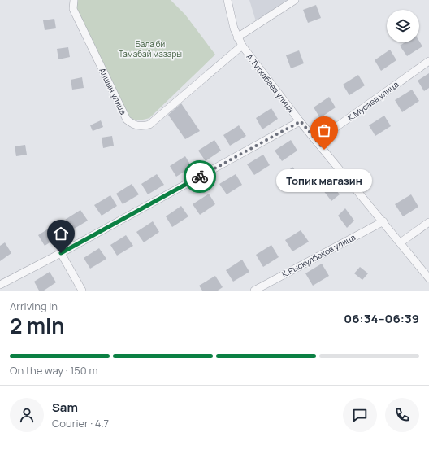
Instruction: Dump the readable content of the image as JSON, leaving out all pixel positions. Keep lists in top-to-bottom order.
{
  "streets": {
    "street": [
      "А.Туткабаев улица",
      "Алшын улица",
      "К.Мусаев улица",
      "К.Рыскулбеков улица"
    ]
  },
  "crossings": [
    ["А.Туткабаев улица", "Алшын улица"],
    ["А.Туткабаев улица", "К.Мусаев улица"],
    ["А.Туткабаев улица", "К.Рыскулбеков улица"]
  ],
  "parks": ["Бала би Тамабай мазары"],
  "places": ["Топик магазин"],
  "page": {
    "bubble": "Топик магазин",
    "heading": ["2 min", "Arriving in", "06:34–06:39"],
    "panel": ["Sam", "Courier · 4.7"],
    "bar": "On the way · 150 m"
  }
}
